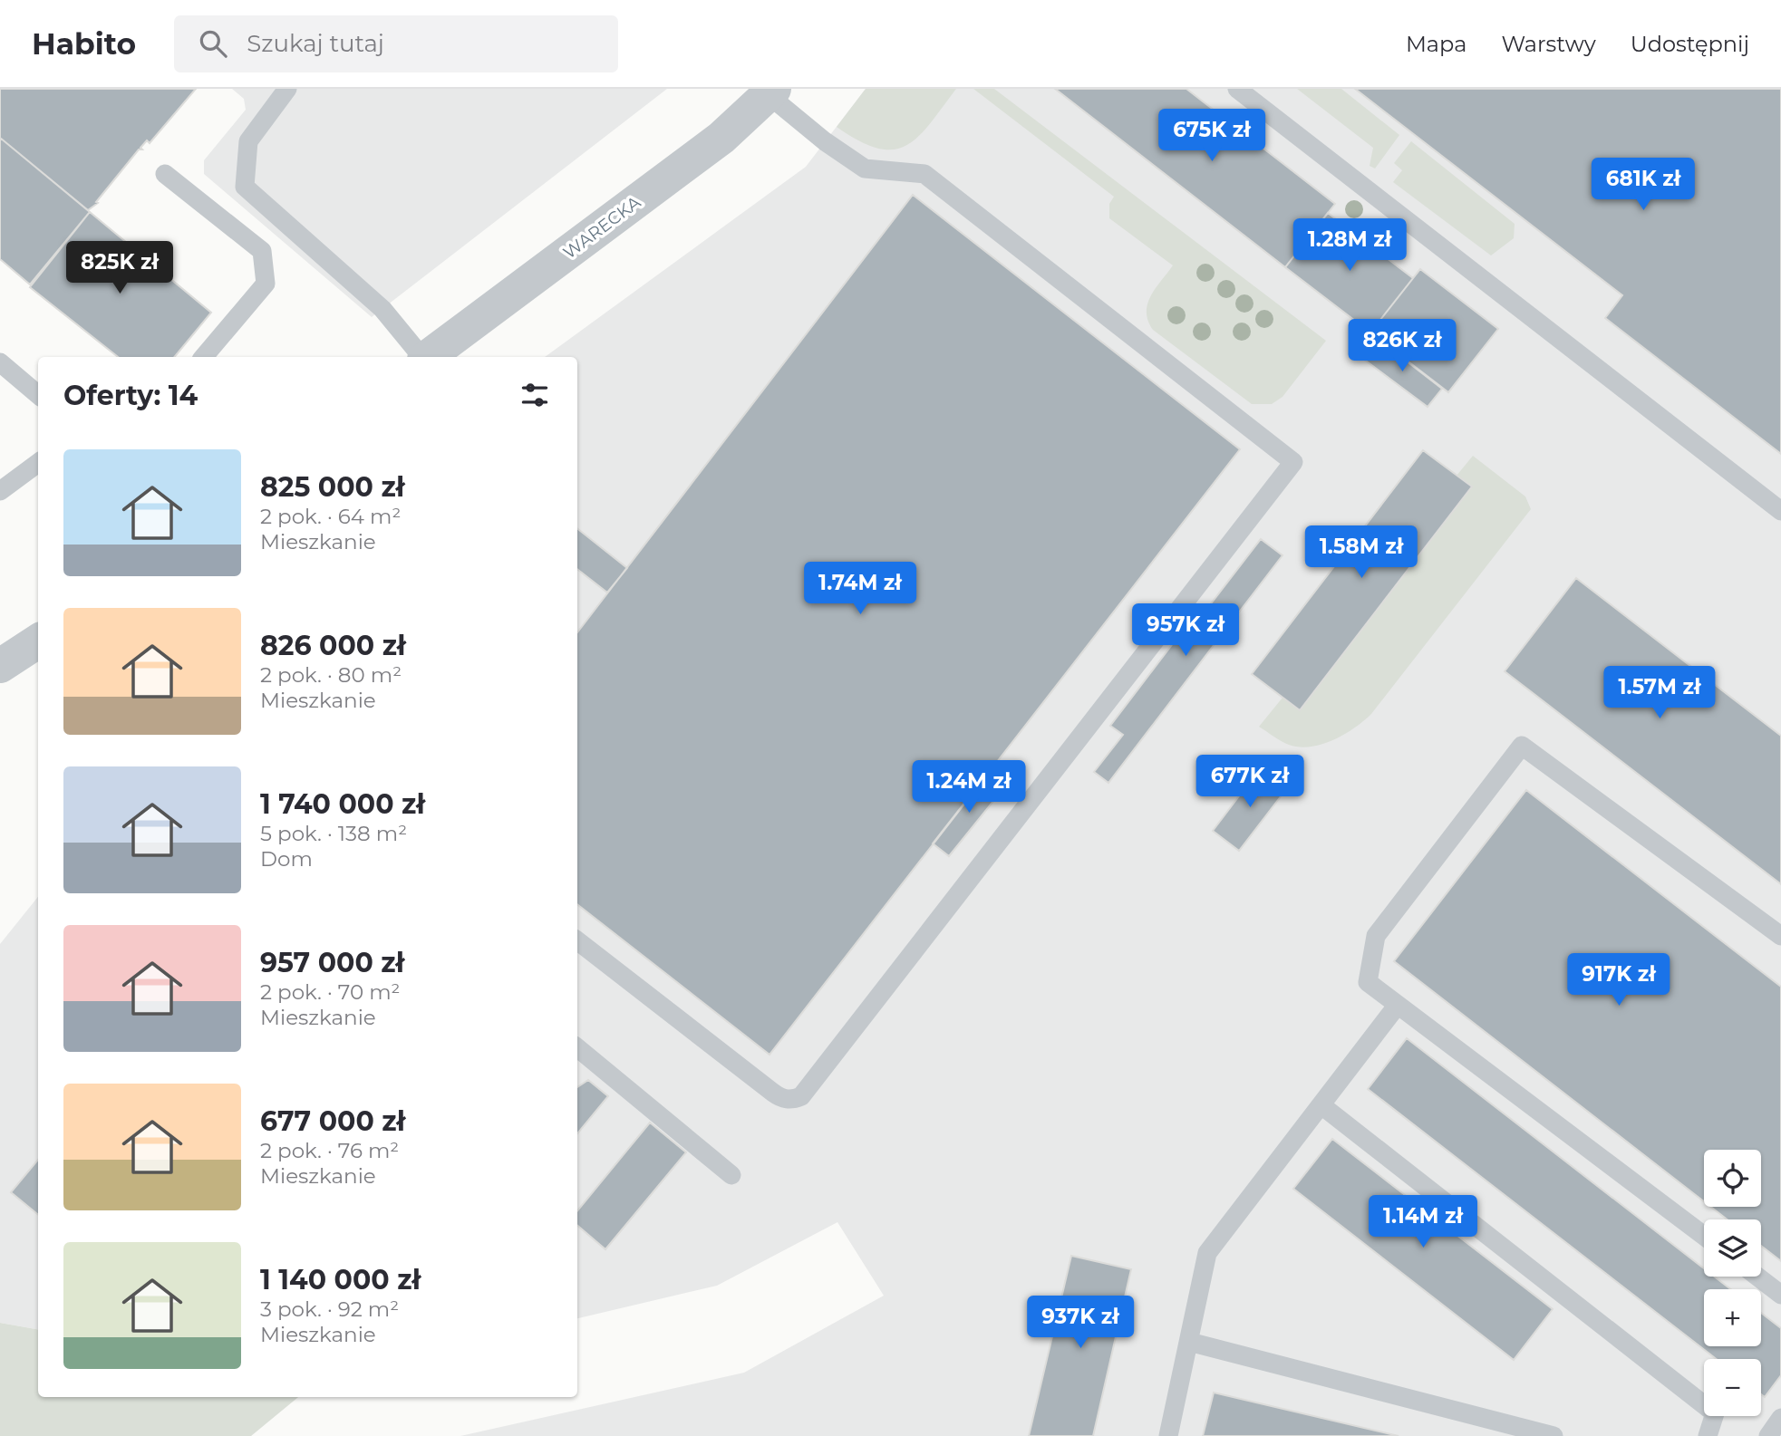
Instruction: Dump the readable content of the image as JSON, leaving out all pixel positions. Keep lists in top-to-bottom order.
{
  "streets": {
    "street": ["WARECKA"]
  },
  "page": {
    "header": "Habito",
    "search": "Szukaj tutaj",
    "nav": ["Mapa", "Warstwy", "Udostępnij"],
    "price": [
      "675K zł",
      "681K zł",
      "1.28M zł",
      "825K zł",
      "826K zł",
      "1.58M zł",
      "1.74M zł",
      "957K zł",
      "1.57M zł",
      "677K zł",
      "1.24M zł",
      "917K zł",
      "1.14M zł",
      "937K zł"
    ],
    "heading": "Oferty: 14",
    "list": [
      {
        "name": "825 000 zł",
        "note": "2 pok. · 64 m² · Mieszkanie"
      },
      {
        "name": "826 000 zł",
        "note": "2 pok. · 80 m² · Mieszkanie"
      },
      {
        "name": "1 740 000 zł",
        "note": "5 pok. · 138 m² · Dom"
      },
      {
        "name": "957 000 zł",
        "note": "2 pok. · 70 m² · Mieszkanie"
      },
      {
        "name": "677 000 zł",
        "note": "2 pok. · 76 m² · Mieszkanie"
      },
      {
        "name": "1 140 000 zł",
        "note": "3 pok. · 92 m² · Mieszkanie"
      }
    ],
    "map_buttons": ["+", "−"]
  }
}
